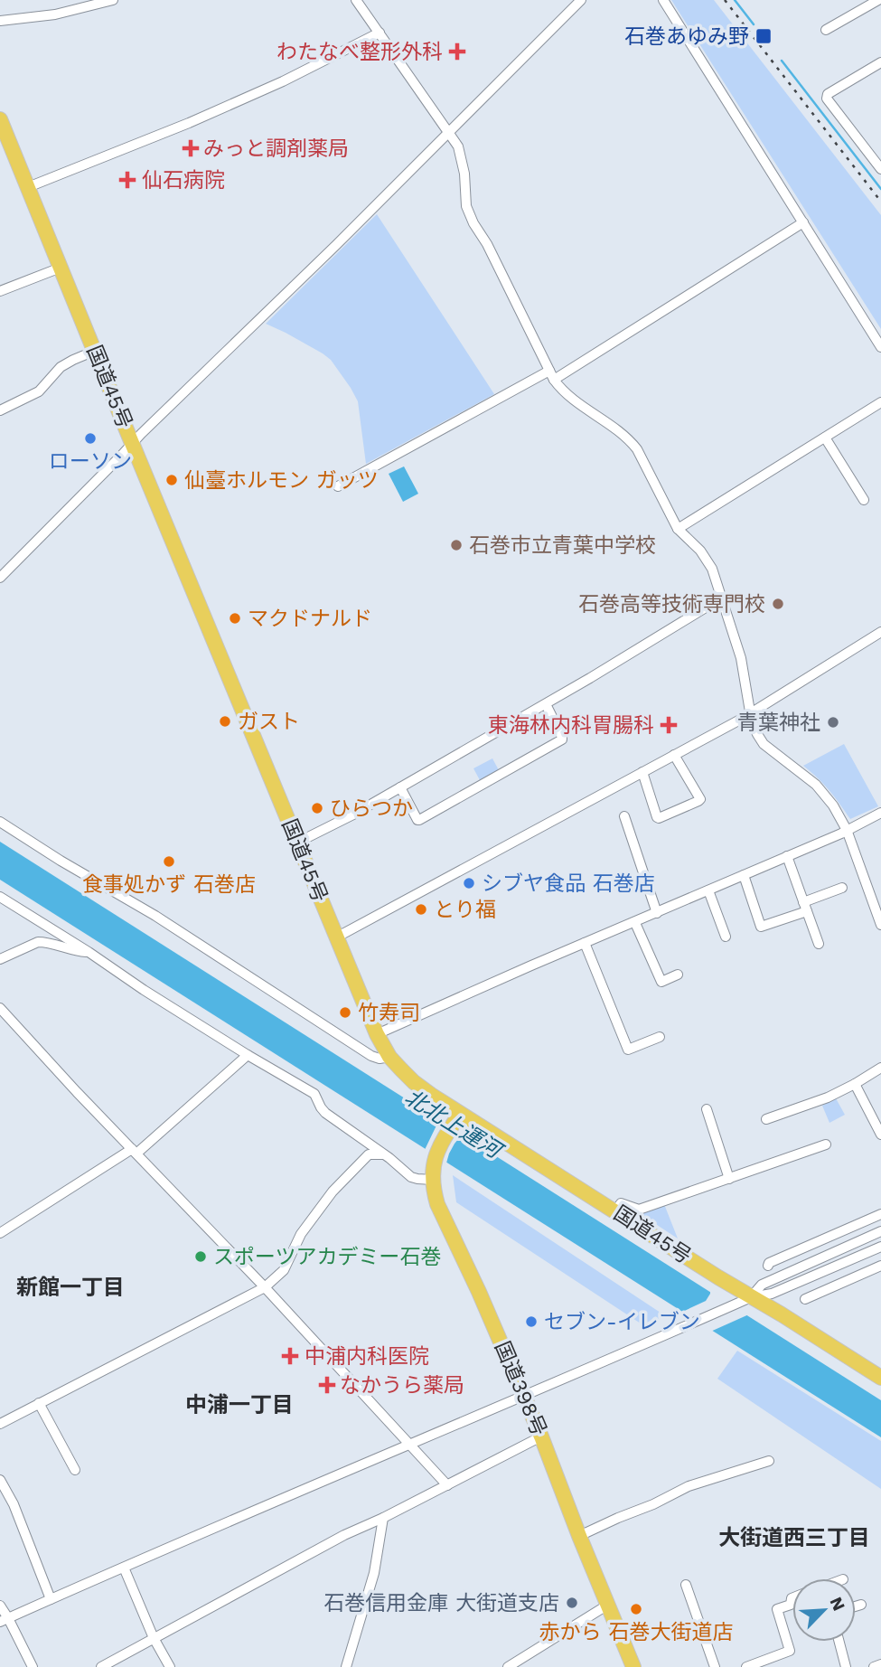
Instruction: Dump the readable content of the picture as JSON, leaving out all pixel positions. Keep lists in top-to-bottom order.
{
  "streets": {
    "highway": ["国道45号", "国道398号"]
  },
  "crossings": [
    ["国道45号", "国道398号"]
  ],
  "districts": ["新館一丁目", "中浦一丁目", "大街道西三丁目"],
  "water": ["北北上運河"],
  "places": {
    "transit": ["石巻あゆみ野"],
    "health": [
      "わたなべ整形外科",
      "みっと調剤薬局",
      "仙石病院",
      "東海林内科胃腸科",
      "中浦内科医院",
      "なかうら薬局"
    ],
    "other": [
      "ローソン",
      "仙臺ホルモン ガッツ",
      "石巻市立青葉中学校",
      "石巻高等技術専門校",
      "マクドナルド",
      "ガスト",
      "青葉神社",
      "ひらつか",
      "食事処かず 石巻店",
      "シブヤ食品 石巻店",
      "とり福",
      "竹寿司",
      "スポーツアカデミー石巻",
      "セブン-イレブン",
      "石巻信用金庫 大街道支店",
      "赤から 石巻大街道店"
    ]
  },
  "north": "top right"
}
